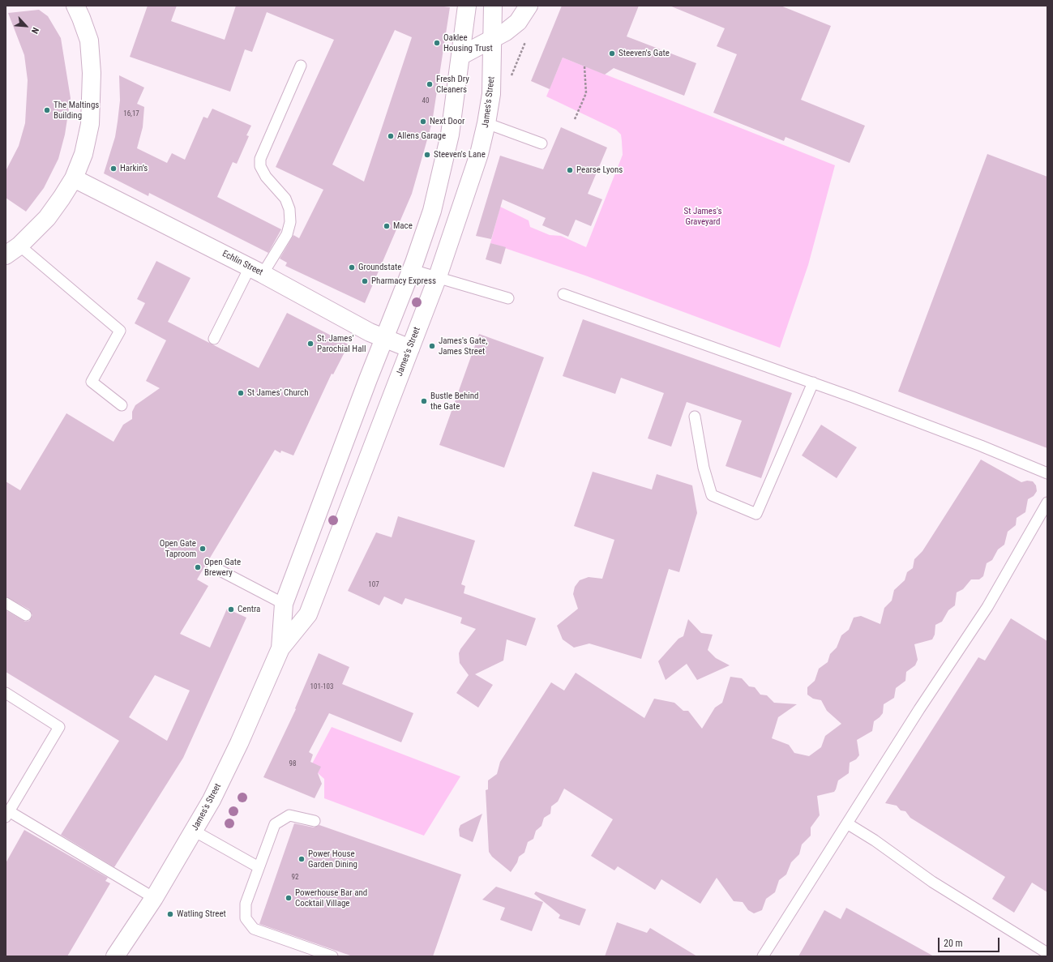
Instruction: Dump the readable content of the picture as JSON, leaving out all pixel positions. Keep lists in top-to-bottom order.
{
  "streets": {
    "main road": ["James's Street", "Echlin Street"]
  },
  "crossings": [
    ["James's Street", "Echlin Street"]
  ],
  "parks": ["St James's Graveyard"],
  "places": [
    "Oaklee Housing Trust",
    "Steeven's Gate",
    "Fresh Dry Cleaners",
    "The Maltings Building",
    "Next Door",
    "Allens Garage",
    "Steeven's Lane",
    "Harkin’s",
    "Pearse Lyons",
    "Mace",
    "Groundstate",
    "Pharmacy Express",
    "St. James' Parochial Hall",
    "James's Gate, James Street",
    "St James' Church",
    "Bustle Behind the Gate",
    "Open Gate Taproom",
    "Open Gate Brewery",
    "Centra",
    "Power House Garden Dining",
    "Powerhouse Bar and Cocktail Village",
    "Watling Street"
  ],
  "house_numbers": [
    "40",
    "16,17",
    "107",
    "101-103",
    "98",
    "92"
  ],
  "scale_bar": "20 m",
  "north": "bottom right"
}
